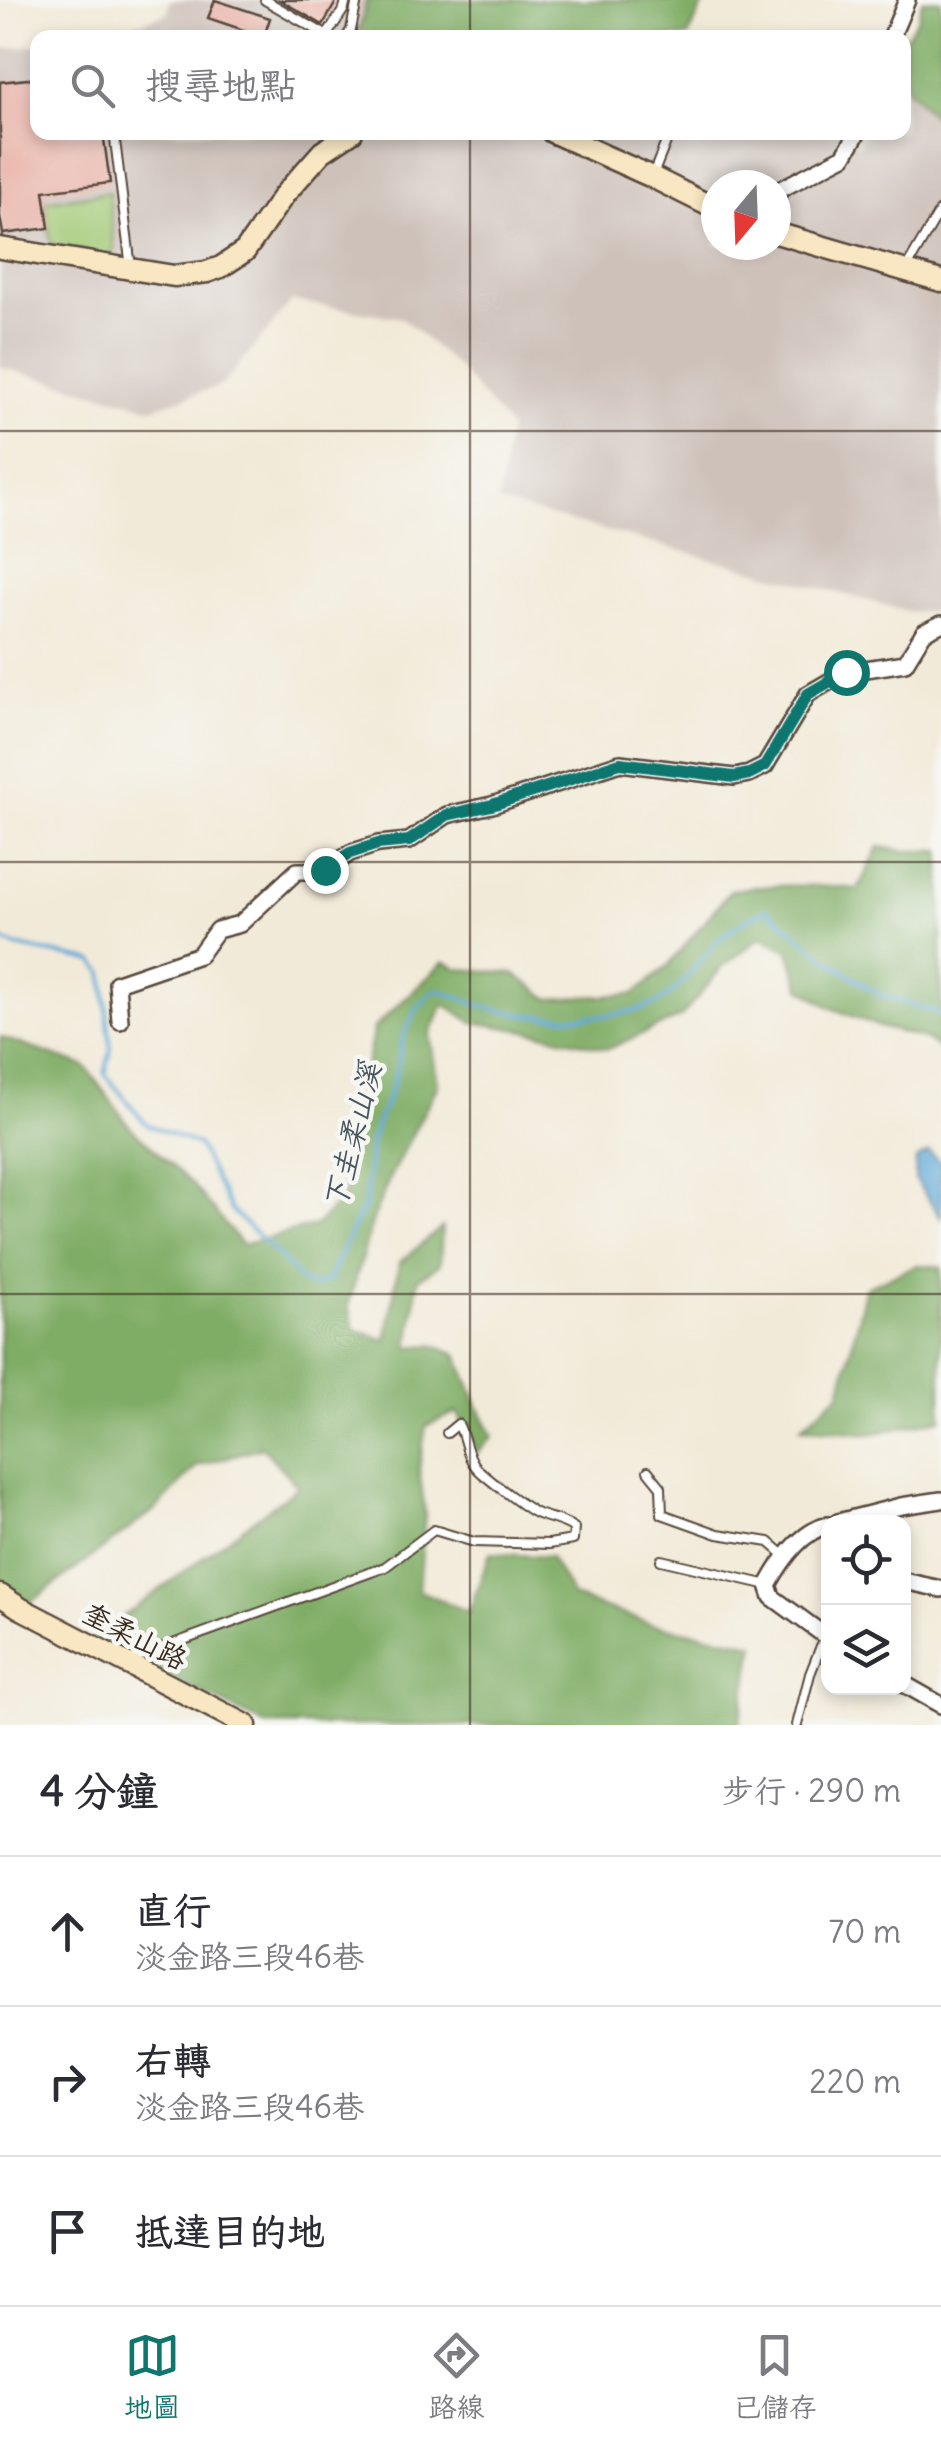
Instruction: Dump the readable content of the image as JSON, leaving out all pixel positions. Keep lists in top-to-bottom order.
{
  "streets": {
    "street": ["奎柔山路"]
  },
  "water": ["下圭柔山溪"],
  "north": "bottom",
  "page": {
    "search": "搜尋地點",
    "heading": ["4 分鐘", "步行 · 290 m"],
    "list": [
      ["直行", "淡金路三段46巷", "70 m"],
      ["右轉", "淡金路三段46巷", "220 m"],
      "抵達目的地"
    ],
    "nav": ["地圖", "路線", "已儲存"]
  }
}
